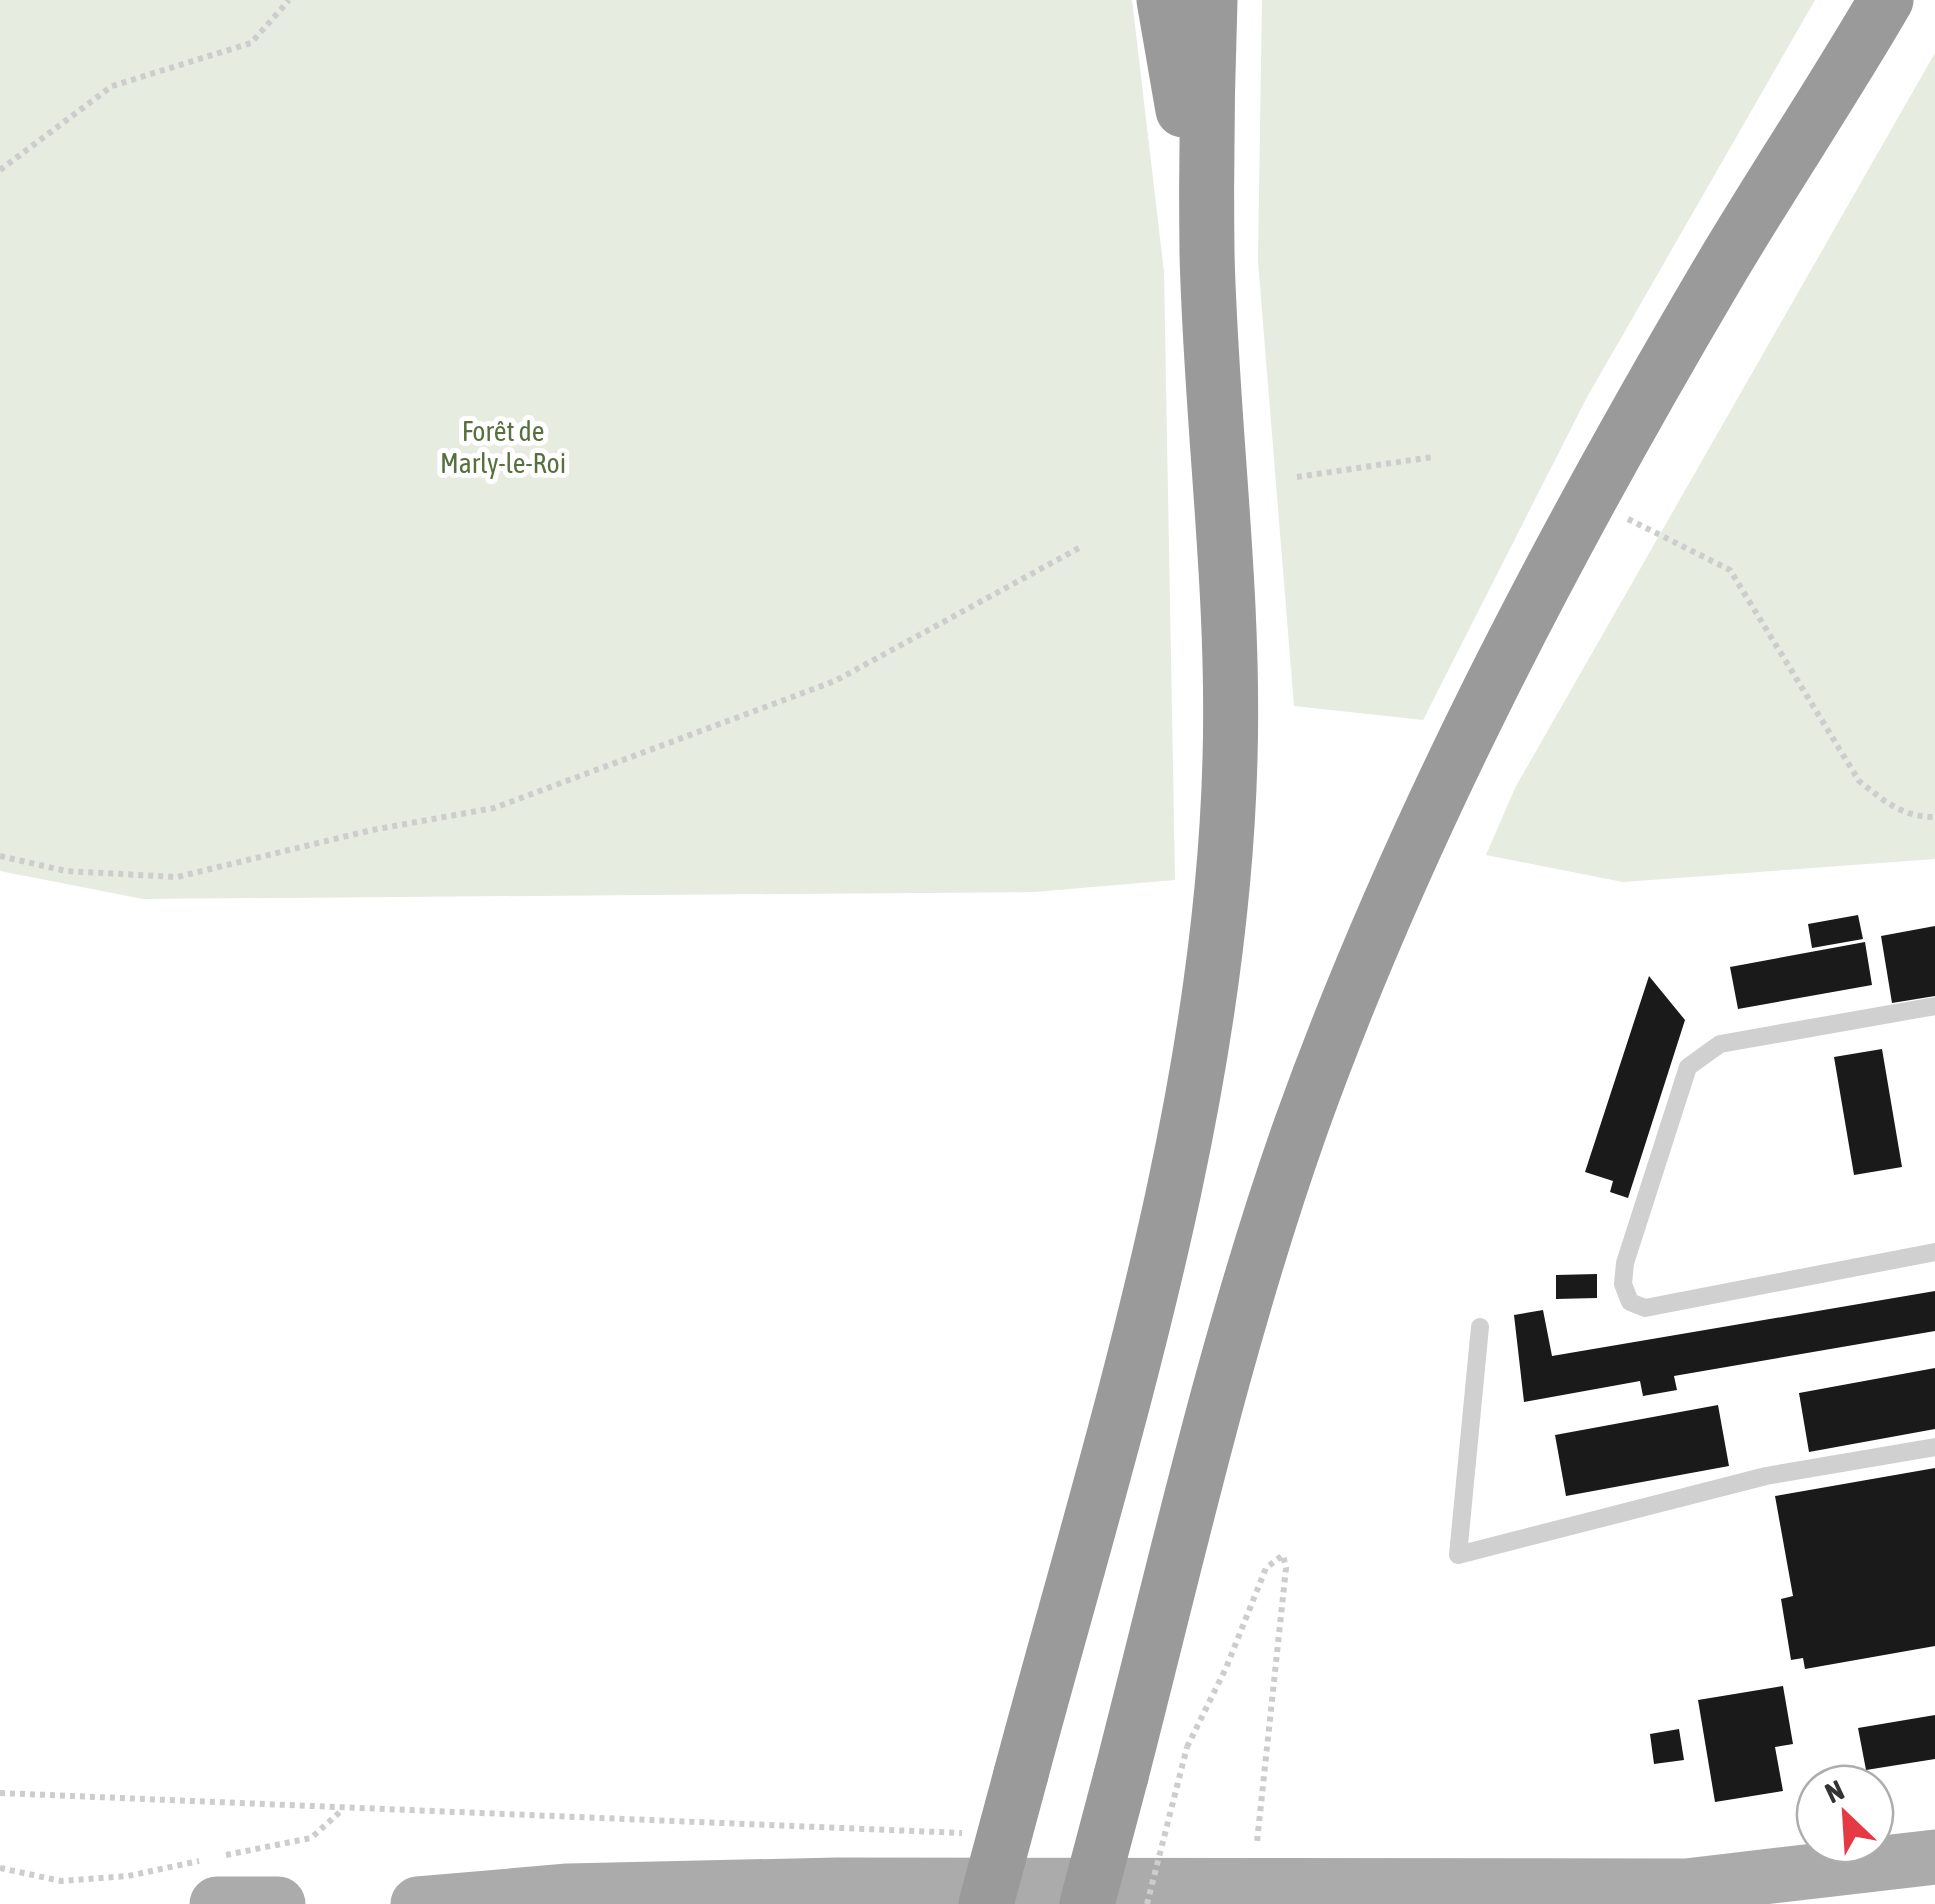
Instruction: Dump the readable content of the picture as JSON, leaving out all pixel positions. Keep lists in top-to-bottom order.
{
  "parks": ["Forêt de Marly-le-Roi"],
  "north": "top left"
}
